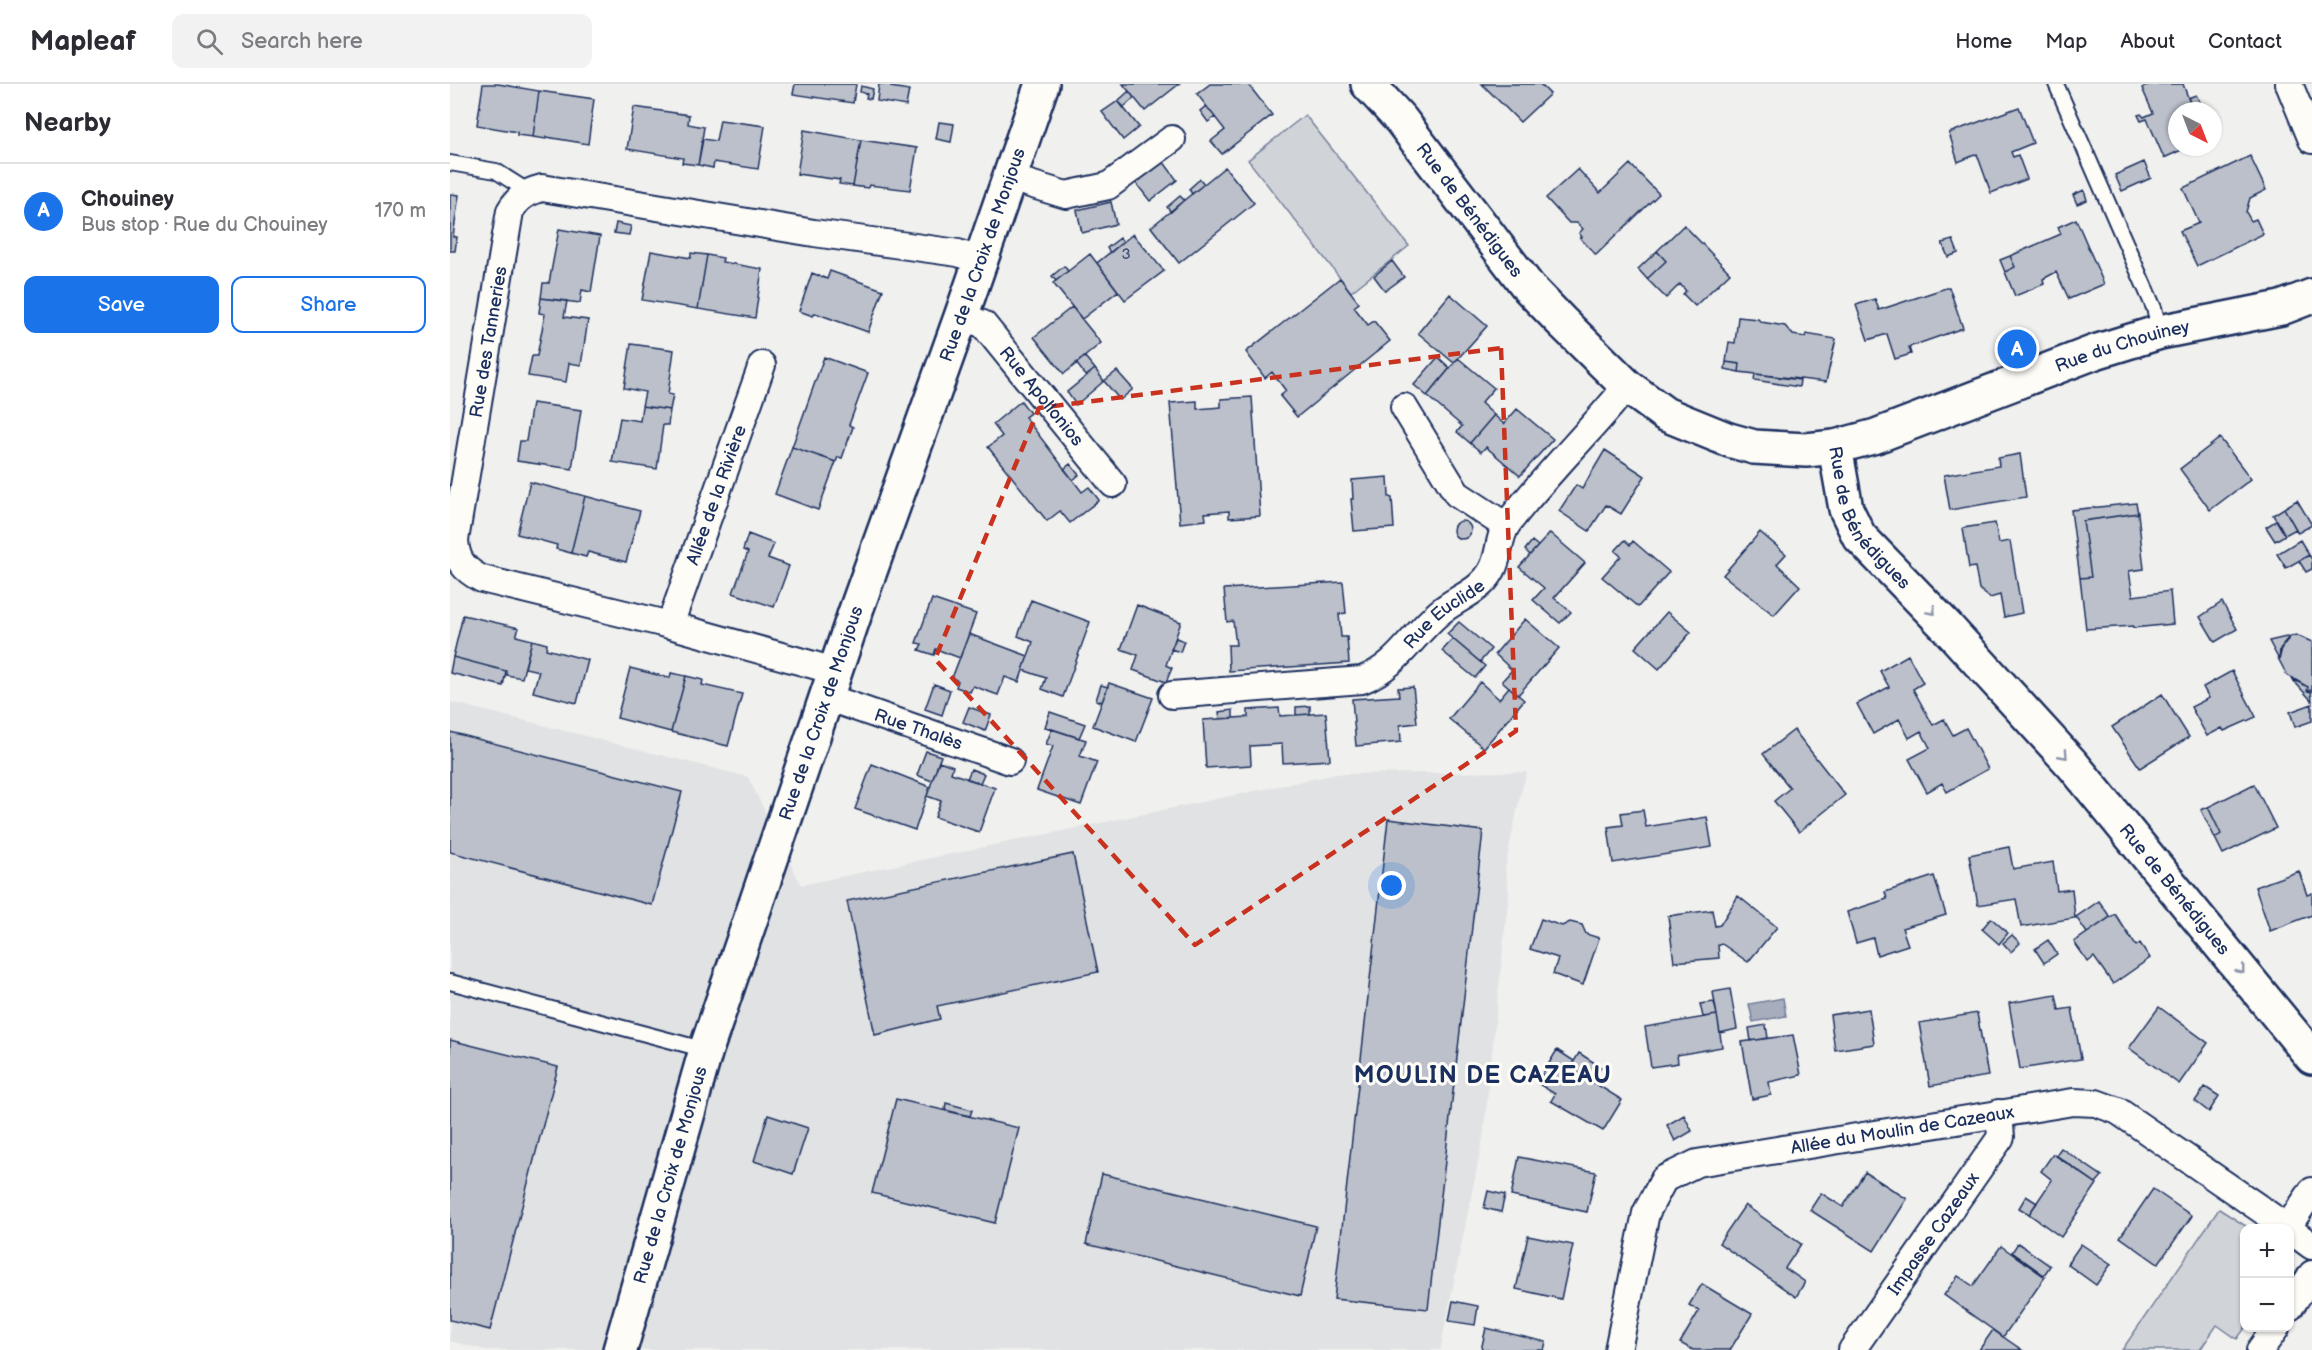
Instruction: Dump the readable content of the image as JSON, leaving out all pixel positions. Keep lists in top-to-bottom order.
{
  "streets": {
    "street": [
      "Rue de Bénédigues",
      "Rue de la Croix de Monjous",
      "Rue des Tanneries",
      "Rue du Chouiney",
      "Rue Apollonios",
      "Allée de la Rivière",
      "Rue Euclide",
      "Rue Thalès",
      "Allée du Moulin de Cazeaux",
      "Impasse Cazeaux"
    ]
  },
  "crossings": [
    ["Rue de Bénédigues", "Rue du Chouiney"],
    ["Rue de Bénédigues", "Rue Euclide"],
    ["Rue de la Croix de Monjous", "Rue des Tanneries"],
    ["Rue de la Croix de Monjous", "Rue Apollonios"],
    ["Rue de la Croix de Monjous", "Rue Thalès"],
    ["Rue des Tanneries", "Allée de la Rivière"],
    ["Rue des Tanneries", "Rue Thalès"],
    ["Allée du Moulin de Cazeaux", "Impasse Cazeaux"]
  ],
  "one_way": ["Rue de Bénédigues"],
  "districts": ["MOULIN DE CAZEAU"],
  "house_numbers": ["3"],
  "north": "bottom right",
  "page": {
    "header": "Mapleaf",
    "search": "Search here",
    "nav": [
      "Home",
      "Map",
      "About",
      "Contact"
    ],
    "heading": "Nearby",
    "list": [
      {
        "mark": "A",
        "name": "Chouiney",
        "note": "Bus stop · Rue du Chouiney",
        "value": "170 m"
      }
    ],
    "buttons": ["Save", "Share"],
    "pins": "A",
    "map_buttons": ["+", "−"]
  }
}
